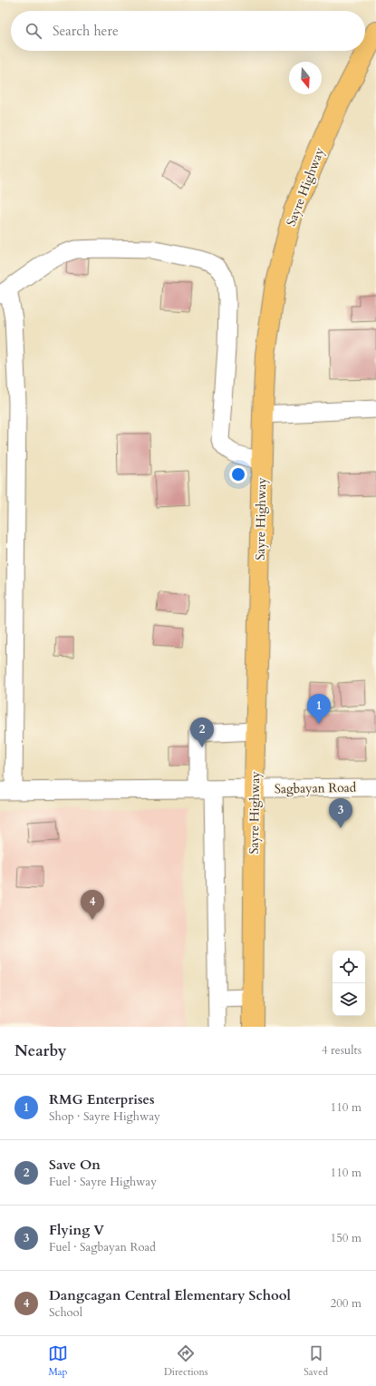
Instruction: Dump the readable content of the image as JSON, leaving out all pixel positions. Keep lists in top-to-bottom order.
{
  "streets": {
    "highway": ["Sayre Highway"],
    "street": ["Sagbayan Road"]
  },
  "crossings": [
    ["Sayre Highway", "Sagbayan Road"]
  ],
  "north": "bottom",
  "page": {
    "search": "Search here",
    "pins": [
      "1",
      "2",
      "3",
      "4"
    ],
    "heading": ["Nearby", "4 results"],
    "list": [
      {
        "mark": "1",
        "name": "RMG Enterprises",
        "note": "Shop · Sayre Highway",
        "value": "110 m"
      },
      {
        "mark": "2",
        "name": "Save On",
        "note": "Fuel · Sayre Highway",
        "value": "110 m"
      },
      {
        "mark": "3",
        "name": "Flying V",
        "note": "Fuel · Sagbayan Road",
        "value": "150 m"
      },
      {
        "mark": "4",
        "name": "Dangcagan Central Elementary School",
        "note": "School",
        "value": "200 m"
      }
    ],
    "nav": ["Map", "Directions", "Saved"]
  }
}
